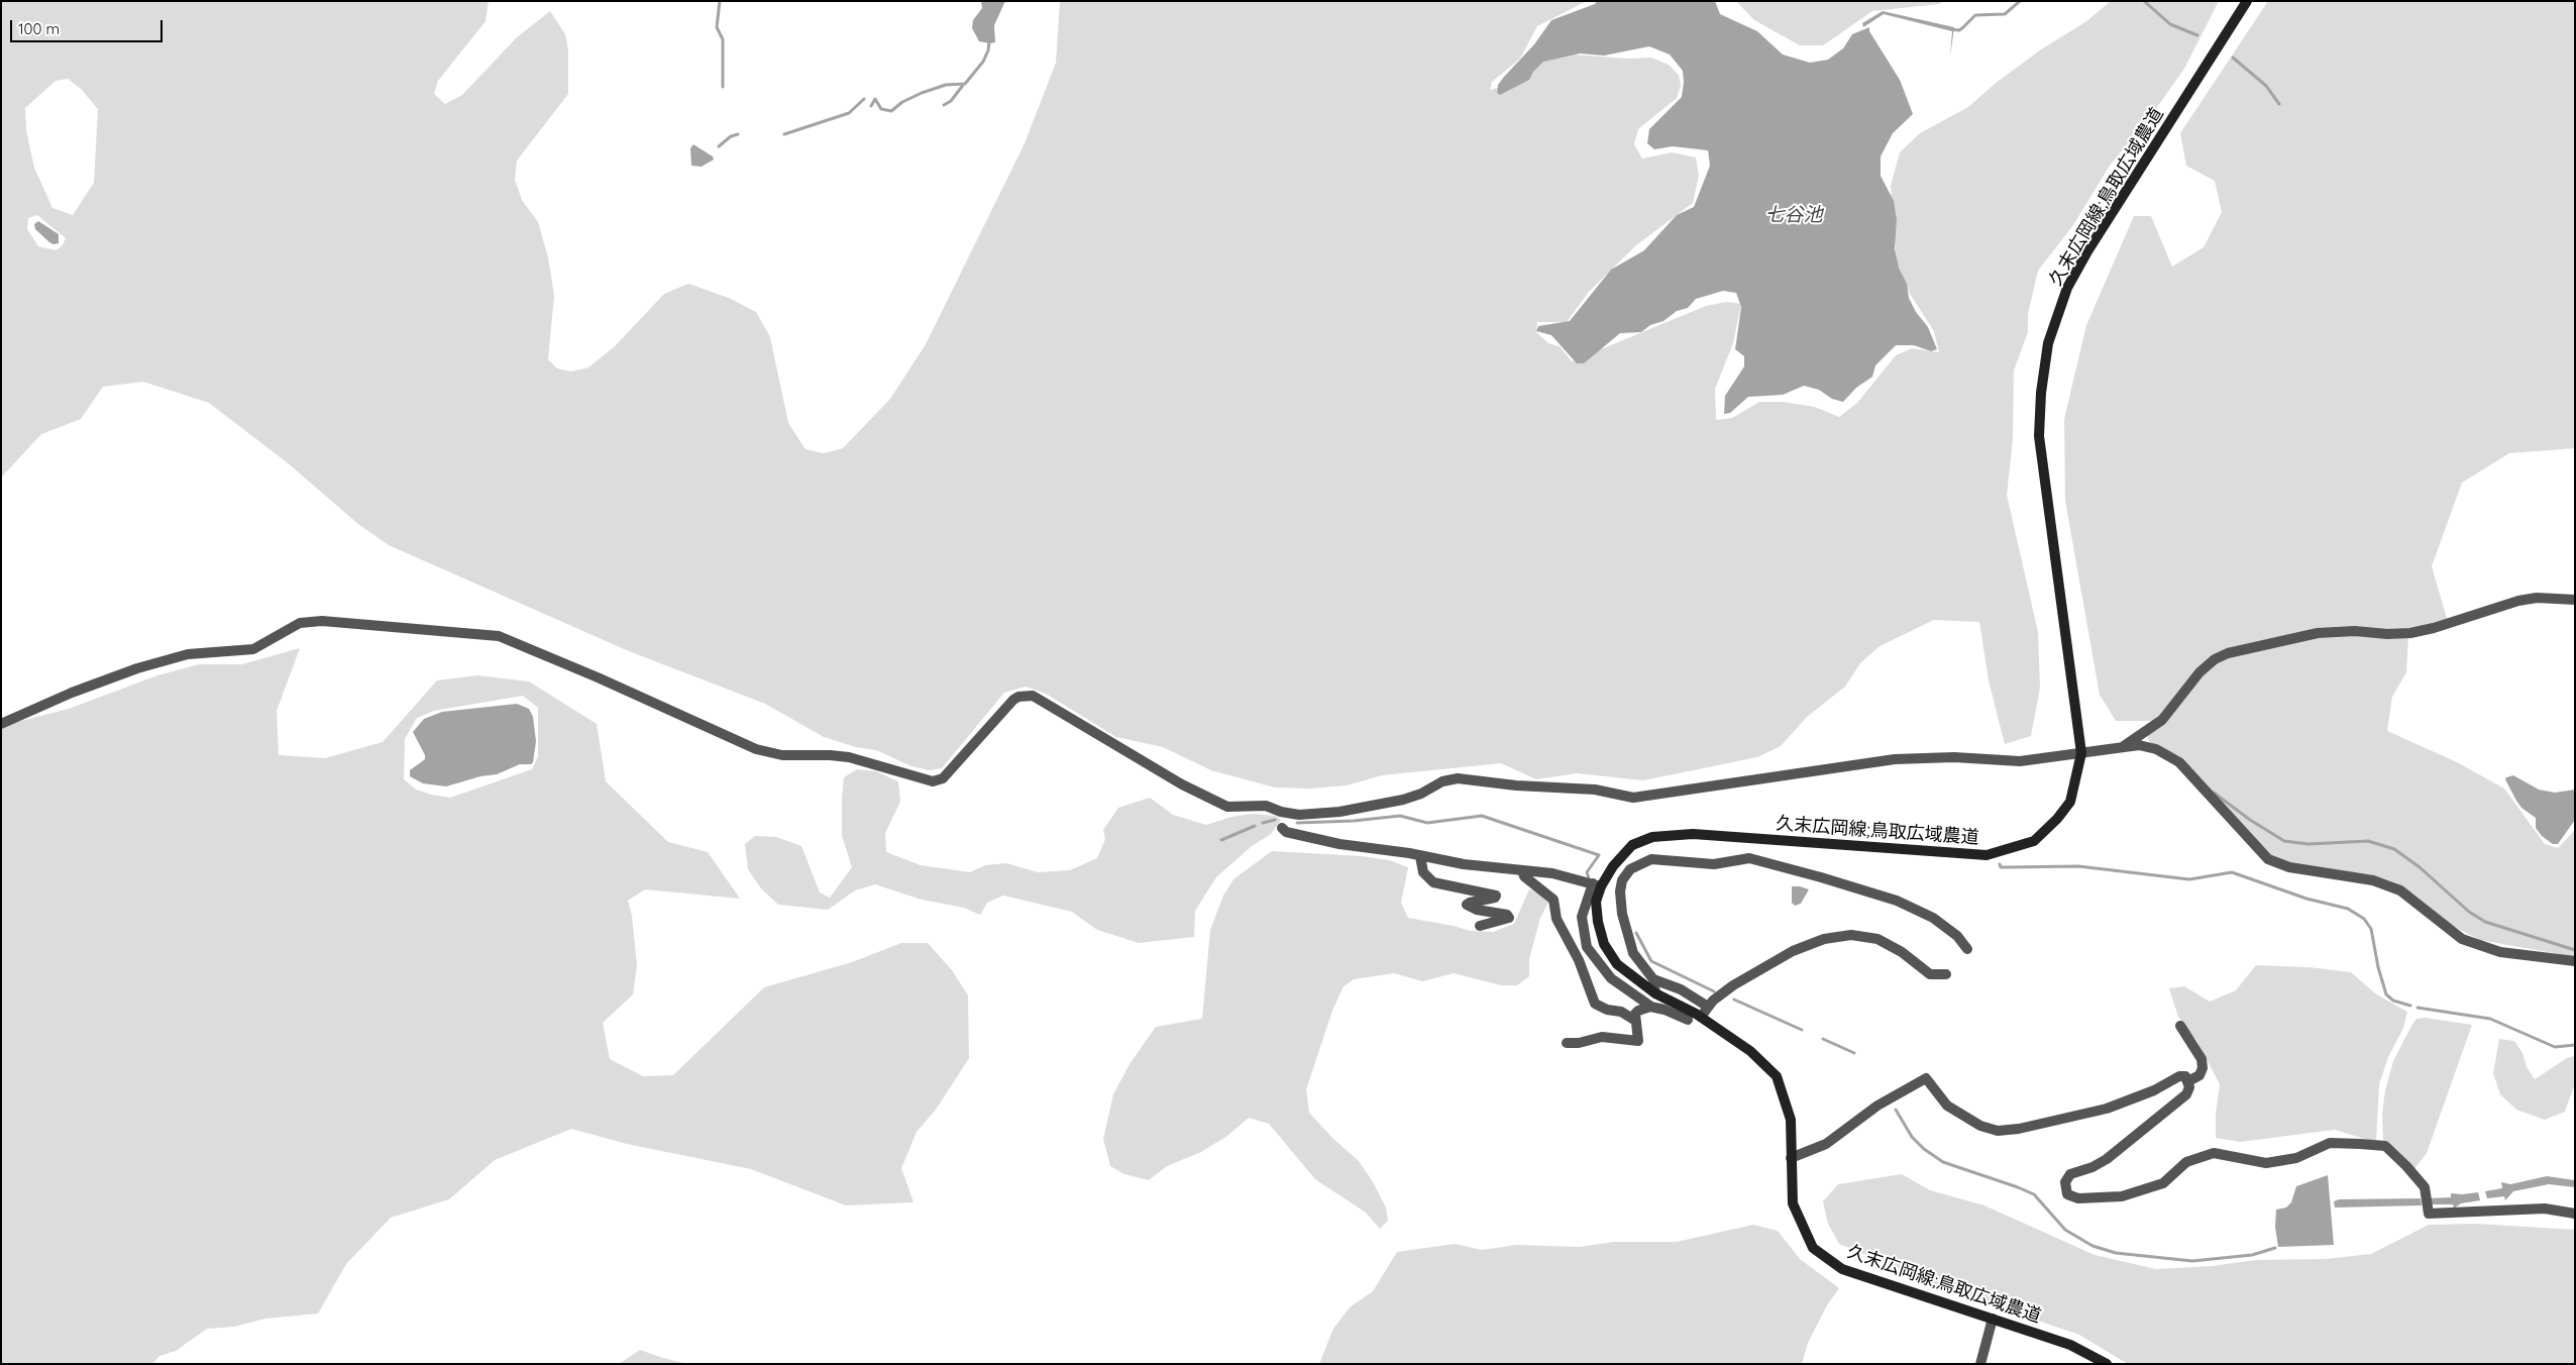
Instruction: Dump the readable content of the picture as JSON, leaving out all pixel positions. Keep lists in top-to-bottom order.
{
  "streets": {
    "street": ["久末広岡線;鳥取広域農道"]
  },
  "water": ["七谷池"],
  "scale_bar": "100 m"
}
